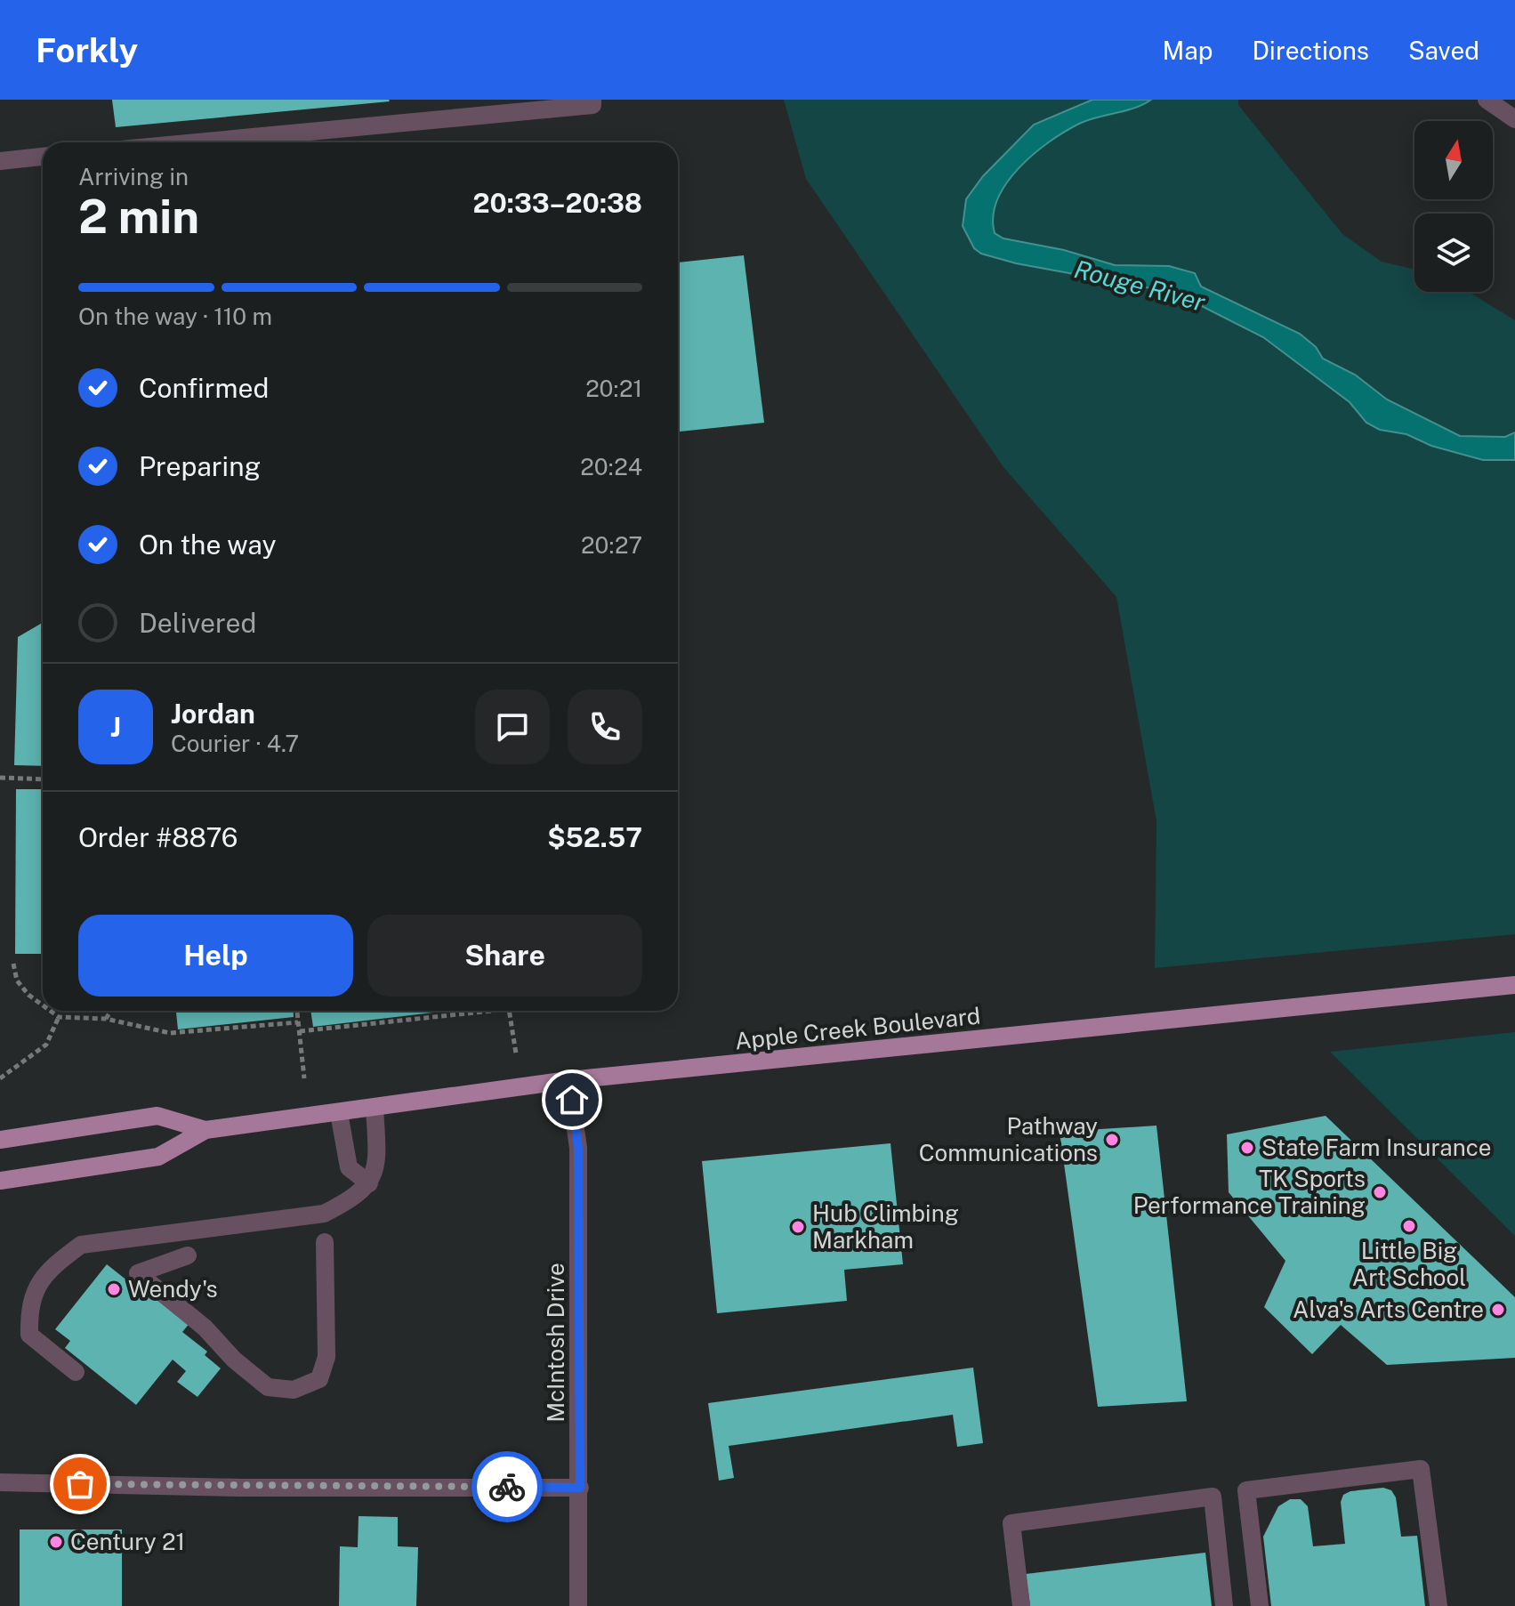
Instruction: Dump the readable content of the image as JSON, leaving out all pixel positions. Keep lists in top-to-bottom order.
{
  "streets": {
    "main road": ["Apple Creek Boulevard"],
    "street": ["McIntosh Drive"]
  },
  "crossings": [
    ["Apple Creek Boulevard", "McIntosh Drive"]
  ],
  "water": ["Rouge River"],
  "places": [
    "Pathway Communications",
    "State Farm Insurance",
    "TK Sports Performance Training",
    "Little Big Art School",
    "Hub Climbing Markham",
    "Wendy's",
    "Alva's Arts Centre",
    "Century 21"
  ],
  "north": "top",
  "page": {
    "header": "Forkly",
    "nav": ["Map", "Directions", "Saved"],
    "heading": ["2 min", "Arriving in", "20:33–20:38"],
    "panel": [
      "Jordan",
      "Courier · 4.7",
      "Order #8876",
      "$52.57"
    ],
    "bar": "On the way · 110 m",
    "list": [
      ["Confirmed", "20:21"],
      ["Preparing", "20:24"],
      ["On the way", "20:27"],
      "Delivered"
    ],
    "round": "J",
    "buttons": ["Help", "Share"]
  }
}
